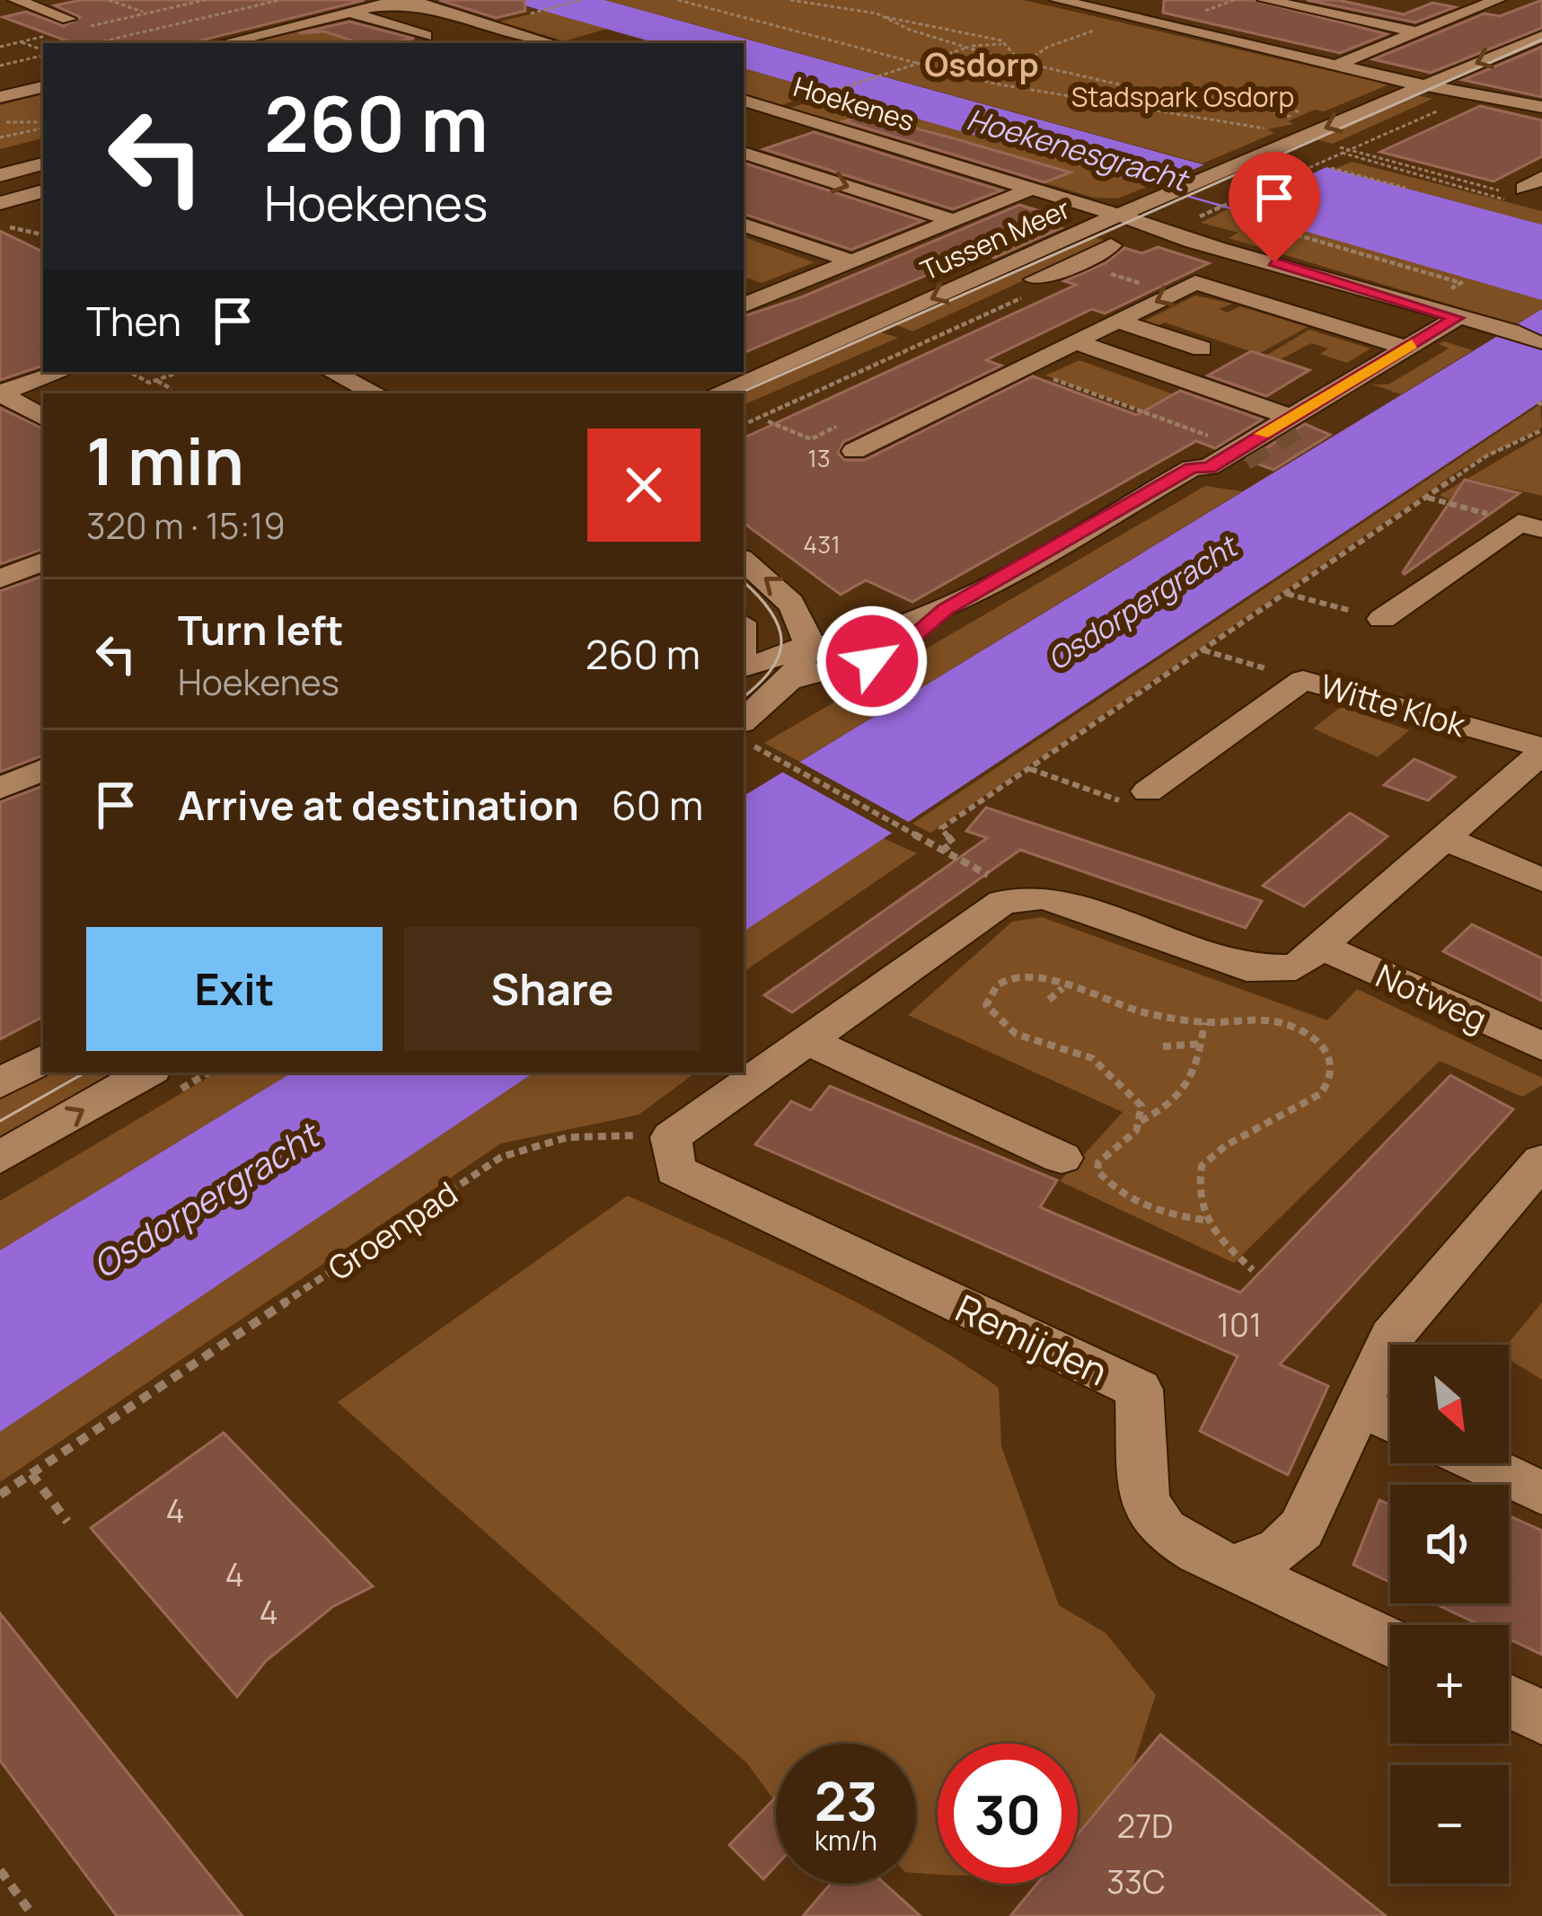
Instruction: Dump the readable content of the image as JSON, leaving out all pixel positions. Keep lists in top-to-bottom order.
{
  "streets": {
    "street": [
      "Hoekenes",
      "Tussen Meer",
      "Witte Klok",
      "Notweg",
      "Remijden"
    ],
    "path": ["Groenpad"]
  },
  "crossings": [
    ["Hoekenes", "Tussen Meer"],
    ["Groenpad", "Remijden"]
  ],
  "districts": ["Osdorp"],
  "water": ["Hoekenesgracht", "Osdorpergracht"],
  "parks": ["Stadspark Osdorp"],
  "house_numbers": [
    "13",
    "431",
    "101",
    "4",
    "4",
    "4",
    "27D",
    "33C"
  ],
  "north": "bottom right",
  "page": {
    "turn": ["260 m", "Hoekenes"],
    "then": "Then",
    "heading": ["1 min", "320 m · 15:19"],
    "list": [
      {
        "name": "Turn left",
        "note": "Hoekenes",
        "value": "260 m"
      },
      {
        "name": "Arrive at destination",
        "value": "60 m"
      }
    ],
    "buttons": ["Exit", "Share"],
    "map_buttons": ["+", "−"],
    "speed": "23 km/h",
    "limit": "30"
  }
}
